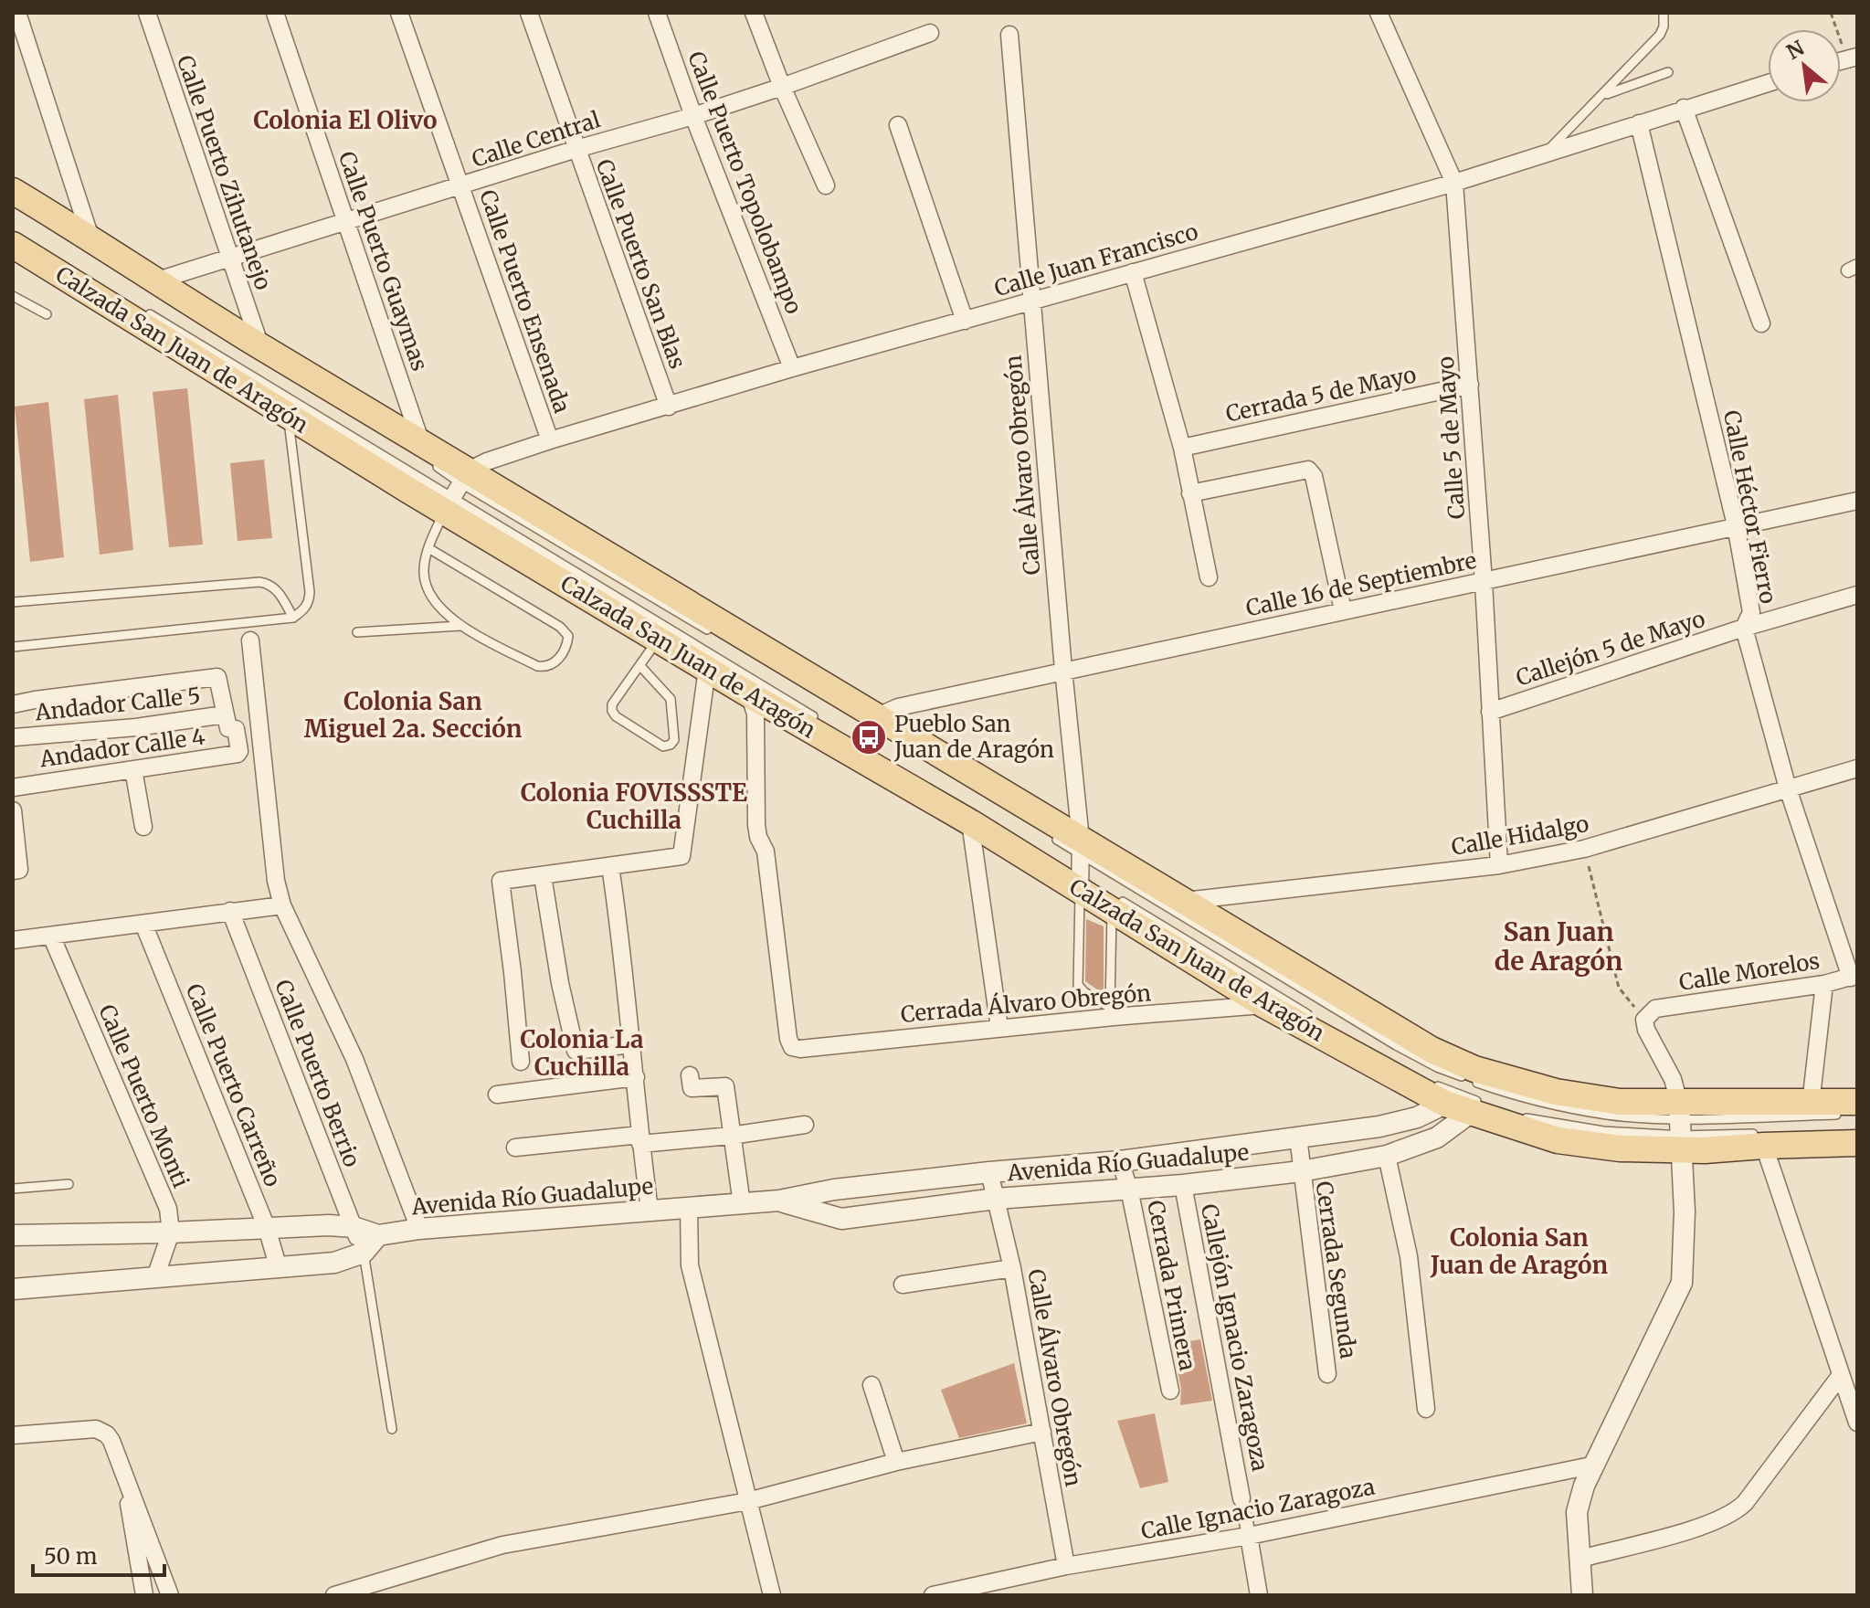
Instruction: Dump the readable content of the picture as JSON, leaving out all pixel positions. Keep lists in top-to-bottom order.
{
  "streets": {
    "main road": ["Calzada San Juan de Aragón"],
    "street": [
      "Calle Central",
      "Calle Puerto Zihutanejo",
      "Calle Puerto Topolobampo",
      "Calle Juan Francisco",
      "Calle Puerto Guaymas",
      "Calle Puerto San Blas",
      "Calle Puerto Ensenada",
      "Cerrada 5 de Mayo",
      "Calle 5 de Mayo",
      "Calle Álvaro Obregón",
      "Calle Héctor Fierro",
      "Calle 16 de Septiembre",
      "Callejón 5 de Mayo",
      "Andador Calle 5",
      "Andador Calle 4",
      "Calle Hidalgo",
      "Calle Morelos",
      "Cerrada Álvaro Obregón",
      "Calle Puerto Berrio",
      "Calle Puerto Carreño",
      "Calle Puerto Monti",
      "Avenida Río Guadalupe",
      "Cerrada Segunda",
      "Cerrada Primera",
      "Callejón Ignacio Zaragoza",
      "Calle Ignacio Zaragoza"
    ]
  },
  "crossings": [
    ["Calle Central", "Calle Puerto Zihutanejo"],
    ["Calle Central", "Calle Puerto Topolobampo"],
    ["Calle Central", "Calle Puerto Guaymas"],
    ["Calle Central", "Calle Puerto San Blas"],
    ["Calle Central", "Calle Puerto Ensenada"],
    ["Calle Central", "Calzada San Juan de Aragón"],
    ["Calle Puerto Zihutanejo", "Calzada San Juan de Aragón"],
    ["Calle Puerto Topolobampo", "Calle Juan Francisco"],
    ["Calle Juan Francisco", "Calle Puerto San Blas"],
    ["Calle Juan Francisco", "Calle Puerto Ensenada"],
    ["Calle Juan Francisco", "Calzada San Juan de Aragón"],
    ["Calle Juan Francisco", "Calle 5 de Mayo"],
    ["Calle Juan Francisco", "Calle Álvaro Obregón"],
    ["Calle Juan Francisco", "Calle Héctor Fierro"],
    ["Calle Puerto Guaymas", "Calzada San Juan de Aragón"],
    ["Calzada San Juan de Aragón", "Calle Álvaro Obregón"],
    ["Calzada San Juan de Aragón", "Calle 16 de Septiembre"],
    ["Calzada San Juan de Aragón", "Calle Hidalgo"],
    ["Calzada San Juan de Aragón", "Cerrada Álvaro Obregón"],
    ["Calzada San Juan de Aragón", "Avenida Río Guadalupe"],
    ["Cerrada 5 de Mayo", "Calle 5 de Mayo"],
    ["Calle 5 de Mayo", "Calle 16 de Septiembre"],
    ["Calle 5 de Mayo", "Callejón 5 de Mayo"],
    ["Calle 5 de Mayo", "Calle Hidalgo"],
    ["Calle Álvaro Obregón", "Calle 16 de Septiembre"],
    ["Calle Álvaro Obregón", "Avenida Río Guadalupe"],
    ["Calle Álvaro Obregón", "Calle Ignacio Zaragoza"],
    ["Calle Héctor Fierro", "Calle 16 de Septiembre"],
    ["Calle Héctor Fierro", "Callejón 5 de Mayo"],
    ["Calle Héctor Fierro", "Calle Hidalgo"],
    ["Calle Héctor Fierro", "Calle Morelos"],
    ["Andador Calle 5", "Andador Calle 4"],
    ["Calle Puerto Berrio", "Avenida Río Guadalupe"],
    ["Calle Puerto Carreño", "Avenida Río Guadalupe"],
    ["Calle Puerto Monti", "Avenida Río Guadalupe"],
    ["Avenida Río Guadalupe", "Cerrada Segunda"],
    ["Avenida Río Guadalupe", "Cerrada Primera"],
    ["Avenida Río Guadalupe", "Callejón Ignacio Zaragoza"]
  ],
  "districts": [
    "Colonia El Olivo",
    "Colonia San Miguel 2a. Sección",
    "Colonia FOVISSSTE Cuchilla",
    "San Juan de Aragón",
    "Colonia La Cuchilla",
    "Colonia San Juan de Aragón"
  ],
  "places": {
    "bus stop": ["Pueblo San Juan de Aragón"]
  },
  "scale_bar": "50 m",
  "north": "top left"
}
